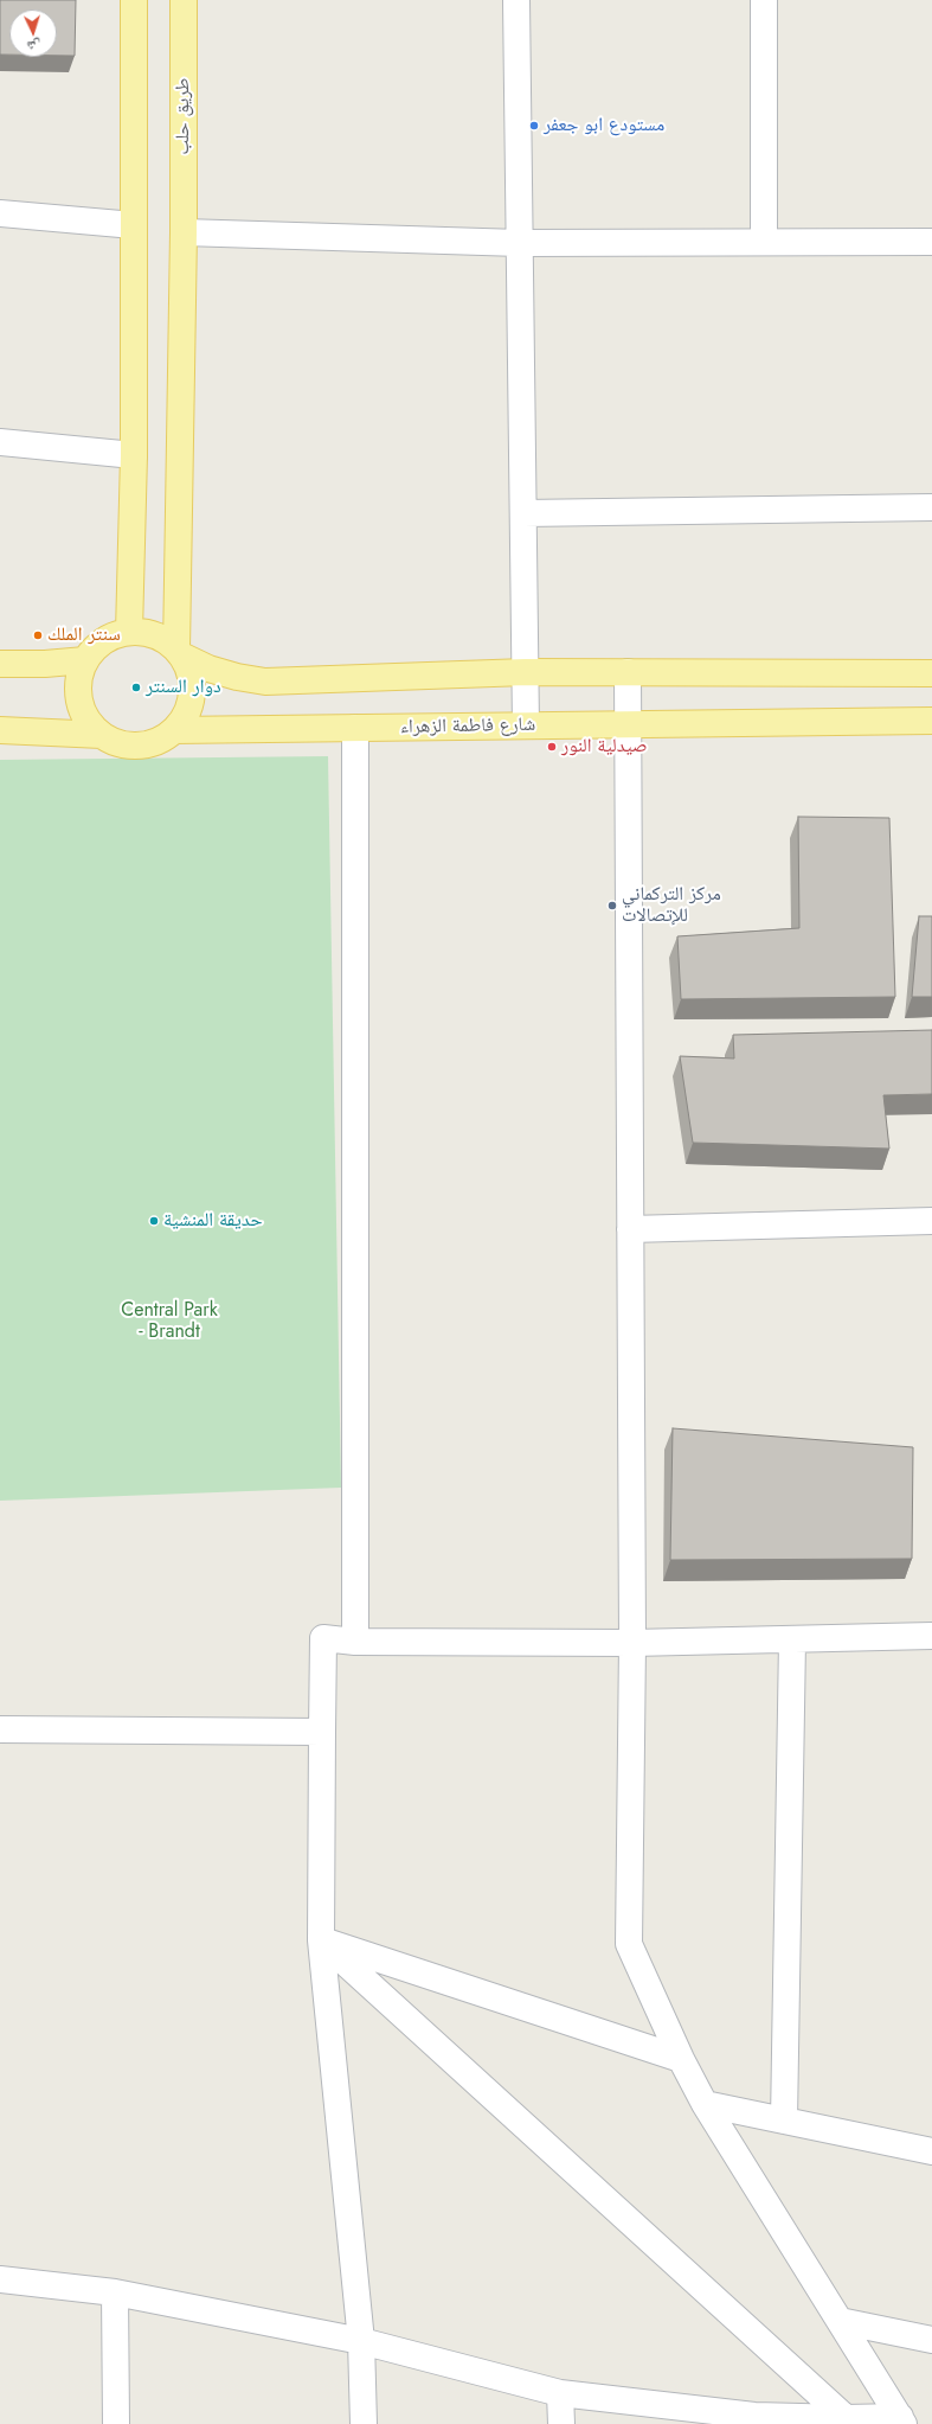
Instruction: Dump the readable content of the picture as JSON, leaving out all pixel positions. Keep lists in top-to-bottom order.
{
  "streets": {
    "main road": ["طريق حلب", "شارع فاطمة الزهراء"]
  },
  "crossings": [
    ["طريق حلب", "شارع فاطمة الزهراء"]
  ],
  "parks": ["Central Park - Brandt"],
  "places": [
    "مستودع ابو جعفر",
    "سنتر الملك",
    "دوار السنتر",
    "صيدلية النور",
    "مركز التركماني للإتصالات",
    "حديقة المنشية"
  ],
  "north": "bottom"
}
